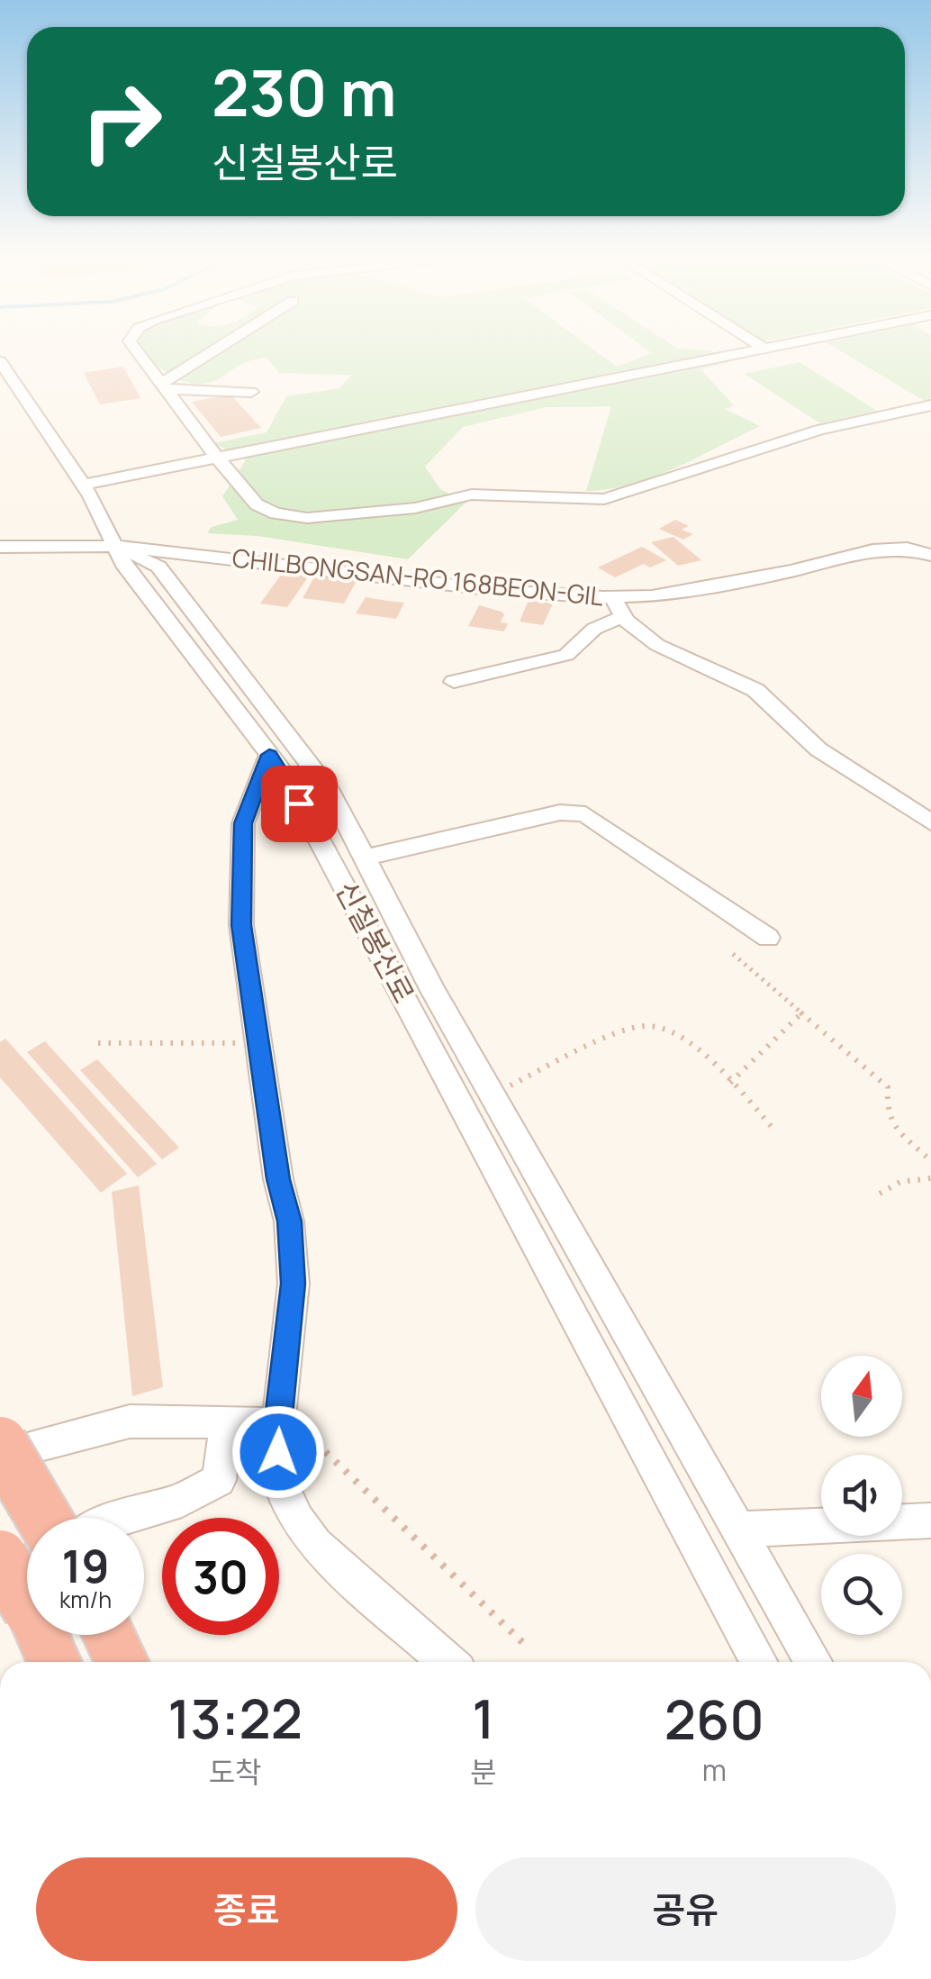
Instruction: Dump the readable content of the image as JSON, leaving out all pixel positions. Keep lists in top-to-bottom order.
{
  "streets": {
    "street": ["CHILBONGSAN-RO 168BEON-GIL", "신칠봉산로"]
  },
  "crossings": [
    ["CHILBONGSAN-RO 168BEON-GIL", "신칠봉산로"]
  ],
  "north": "top",
  "page": {
    "turn": ["230 m", "신칠봉산로"],
    "speed": "19 km/h",
    "limit": "30",
    "eta": [
      "13:22",
      "도착",
      "1",
      "분",
      "260",
      "m"
    ],
    "buttons": ["종료", "공유"]
  }
}
